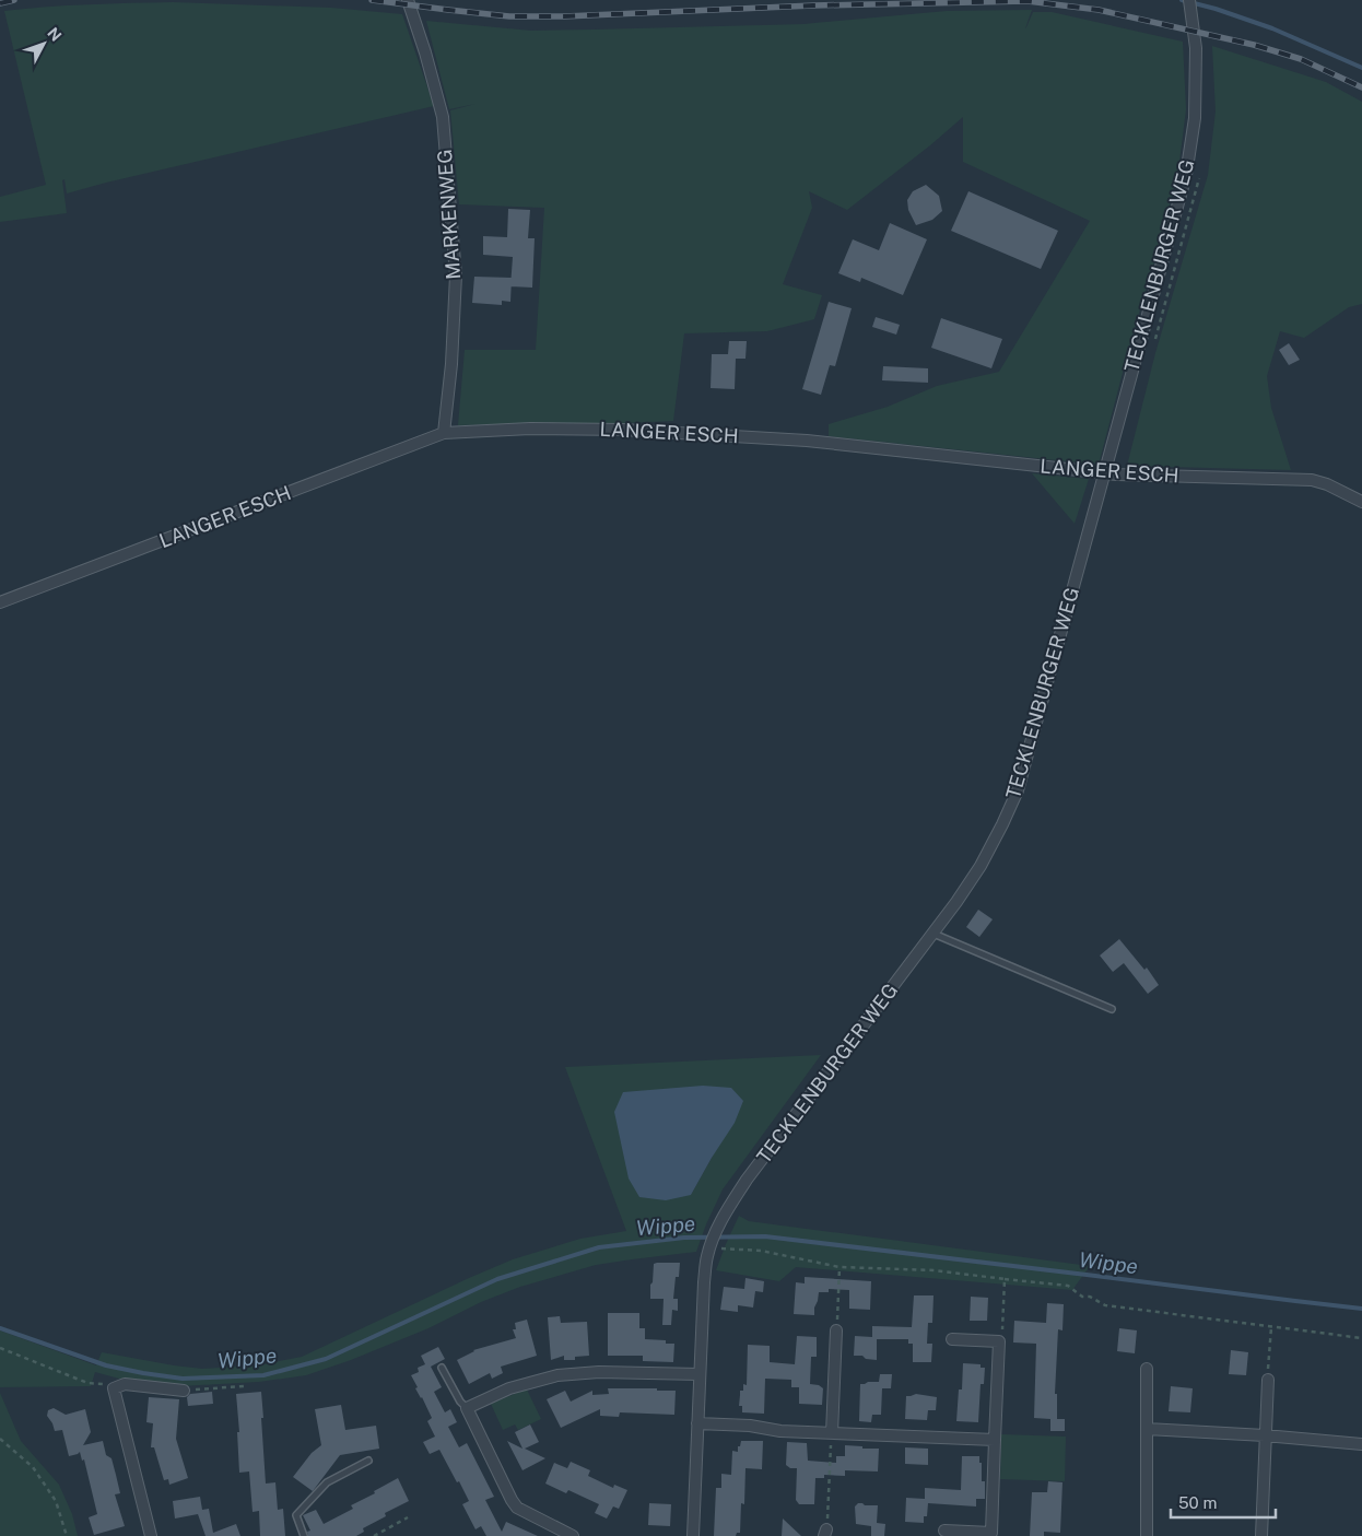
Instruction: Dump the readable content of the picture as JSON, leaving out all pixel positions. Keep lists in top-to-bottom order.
{
  "streets": {
    "street": ["MARKENWEG", "TECKLENBURGER WEG", "LANGER ESCH"]
  },
  "crossings": [
    ["MARKENWEG", "LANGER ESCH"],
    ["TECKLENBURGER WEG", "LANGER ESCH"]
  ],
  "water": ["Wippe"],
  "scale_bar": "50 m",
  "north": "top right"
}
